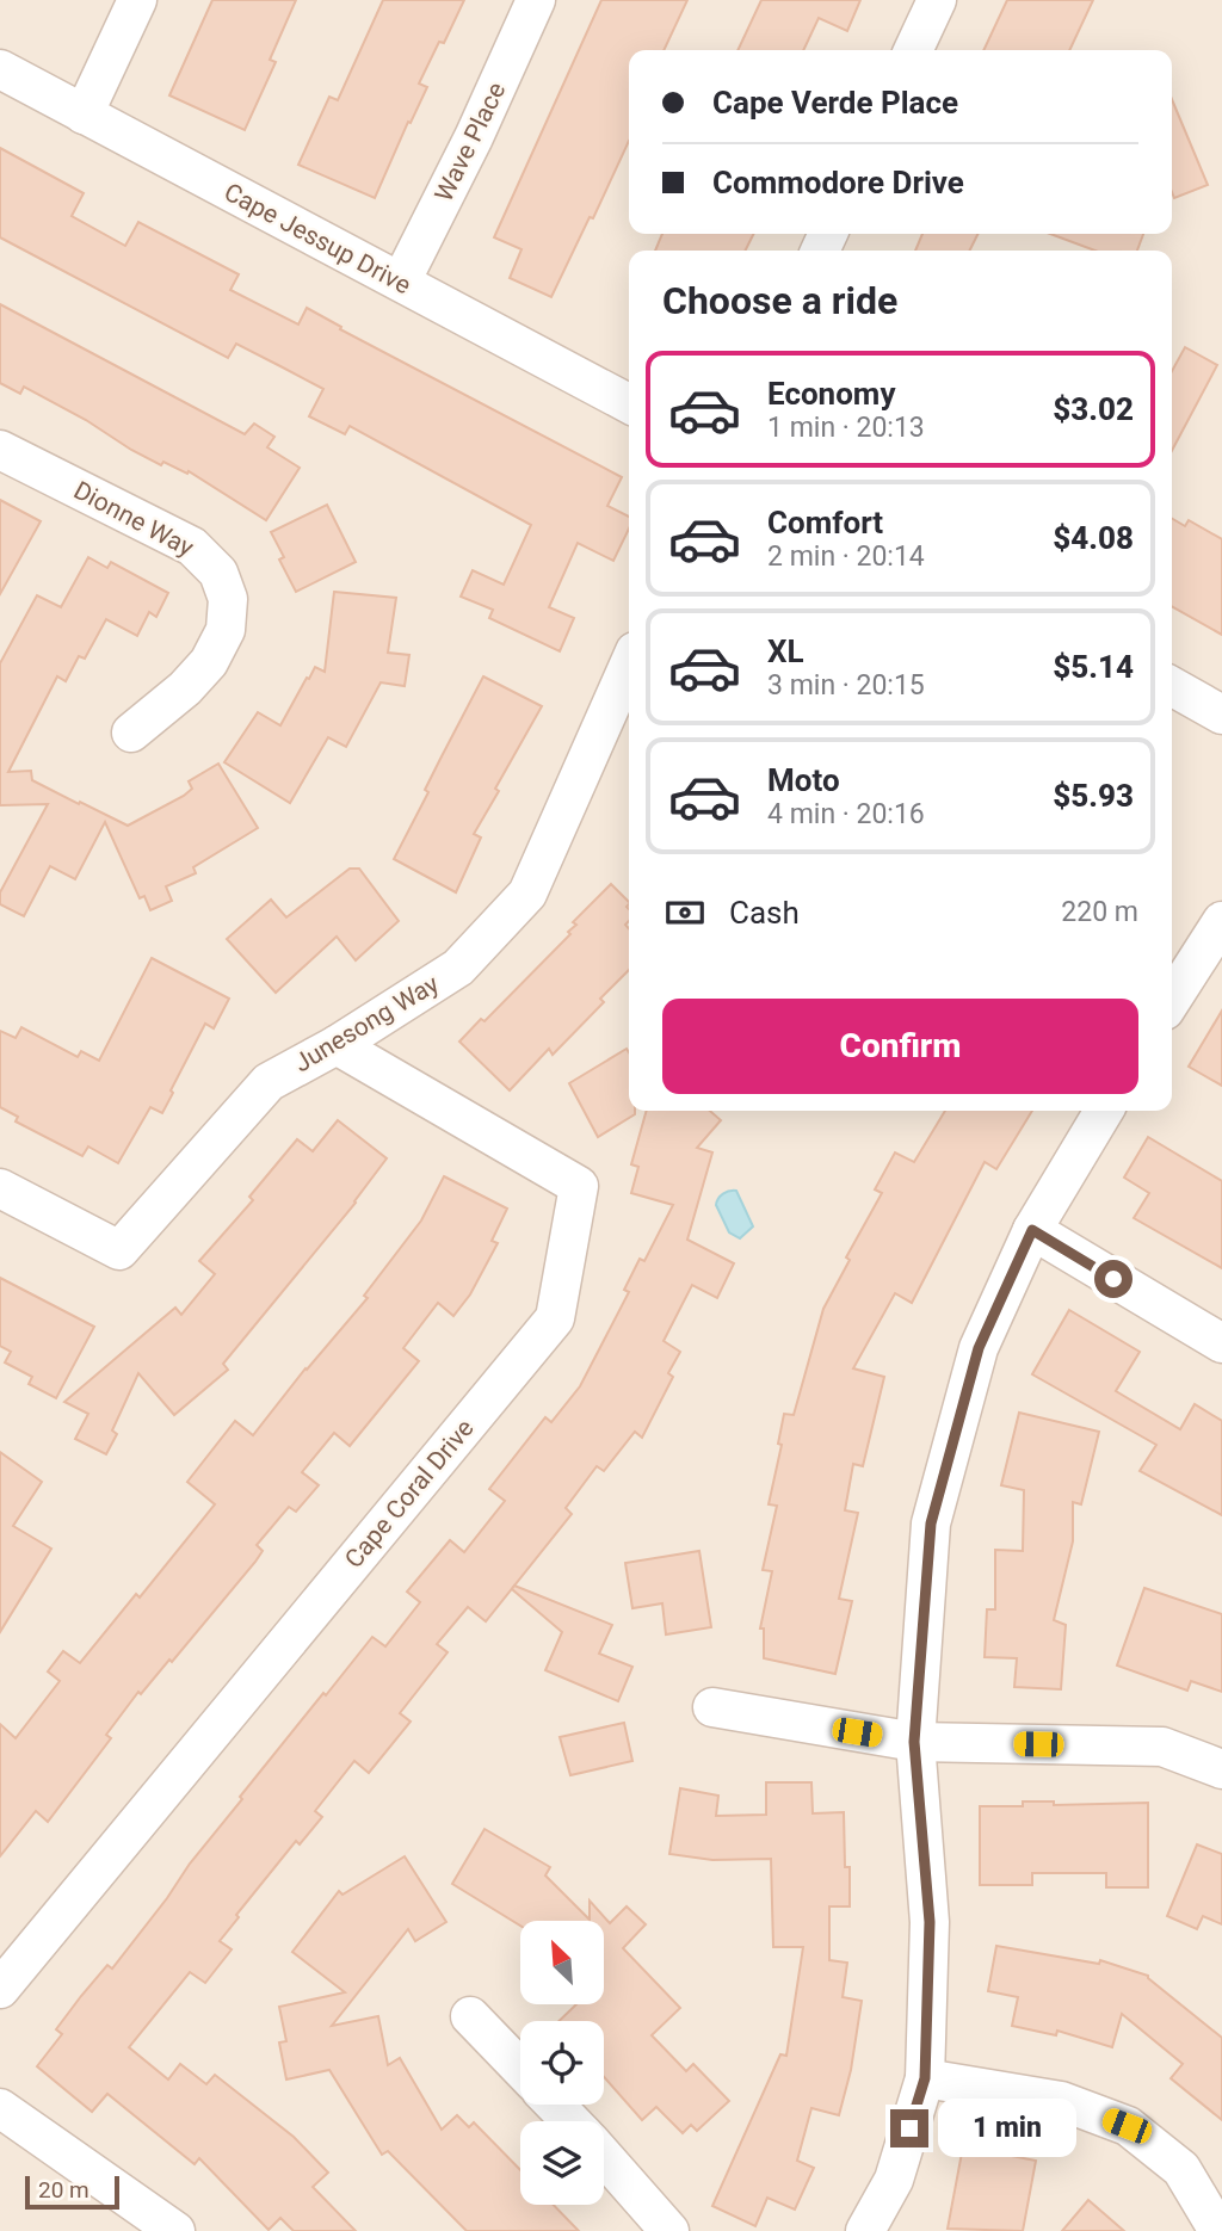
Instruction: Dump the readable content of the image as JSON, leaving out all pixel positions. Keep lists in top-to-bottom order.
{
  "streets": {
    "street": [
      "Wave Place",
      "Cape Jessup Drive",
      "Dionne Way",
      "Junesong Way",
      "Cape Coral Drive"
    ]
  },
  "crossings": [
    ["Wave Place", "Cape Jessup Drive"],
    ["Junesong Way", "Cape Coral Drive"]
  ],
  "scale_bar": "20 m",
  "north": "top left",
  "page": {
    "banner": ["Cape Verde Place", "Commodore Drive"],
    "heading": "Choose a ride",
    "list": [
      {
        "name": "Economy",
        "note": "1 min · 20:13",
        "value": "$3.02"
      },
      {
        "name": "Comfort",
        "note": "2 min · 20:14",
        "value": "$4.08"
      },
      {
        "name": "XL",
        "note": "3 min · 20:15",
        "value": "$5.14"
      },
      {
        "name": "Moto",
        "note": "4 min · 20:16",
        "value": "$5.93"
      }
    ],
    "pay": ["Cash", "220 m"],
    "buttons": "Confirm",
    "bubble": "1 min",
    "scale": "20 m"
  }
}
